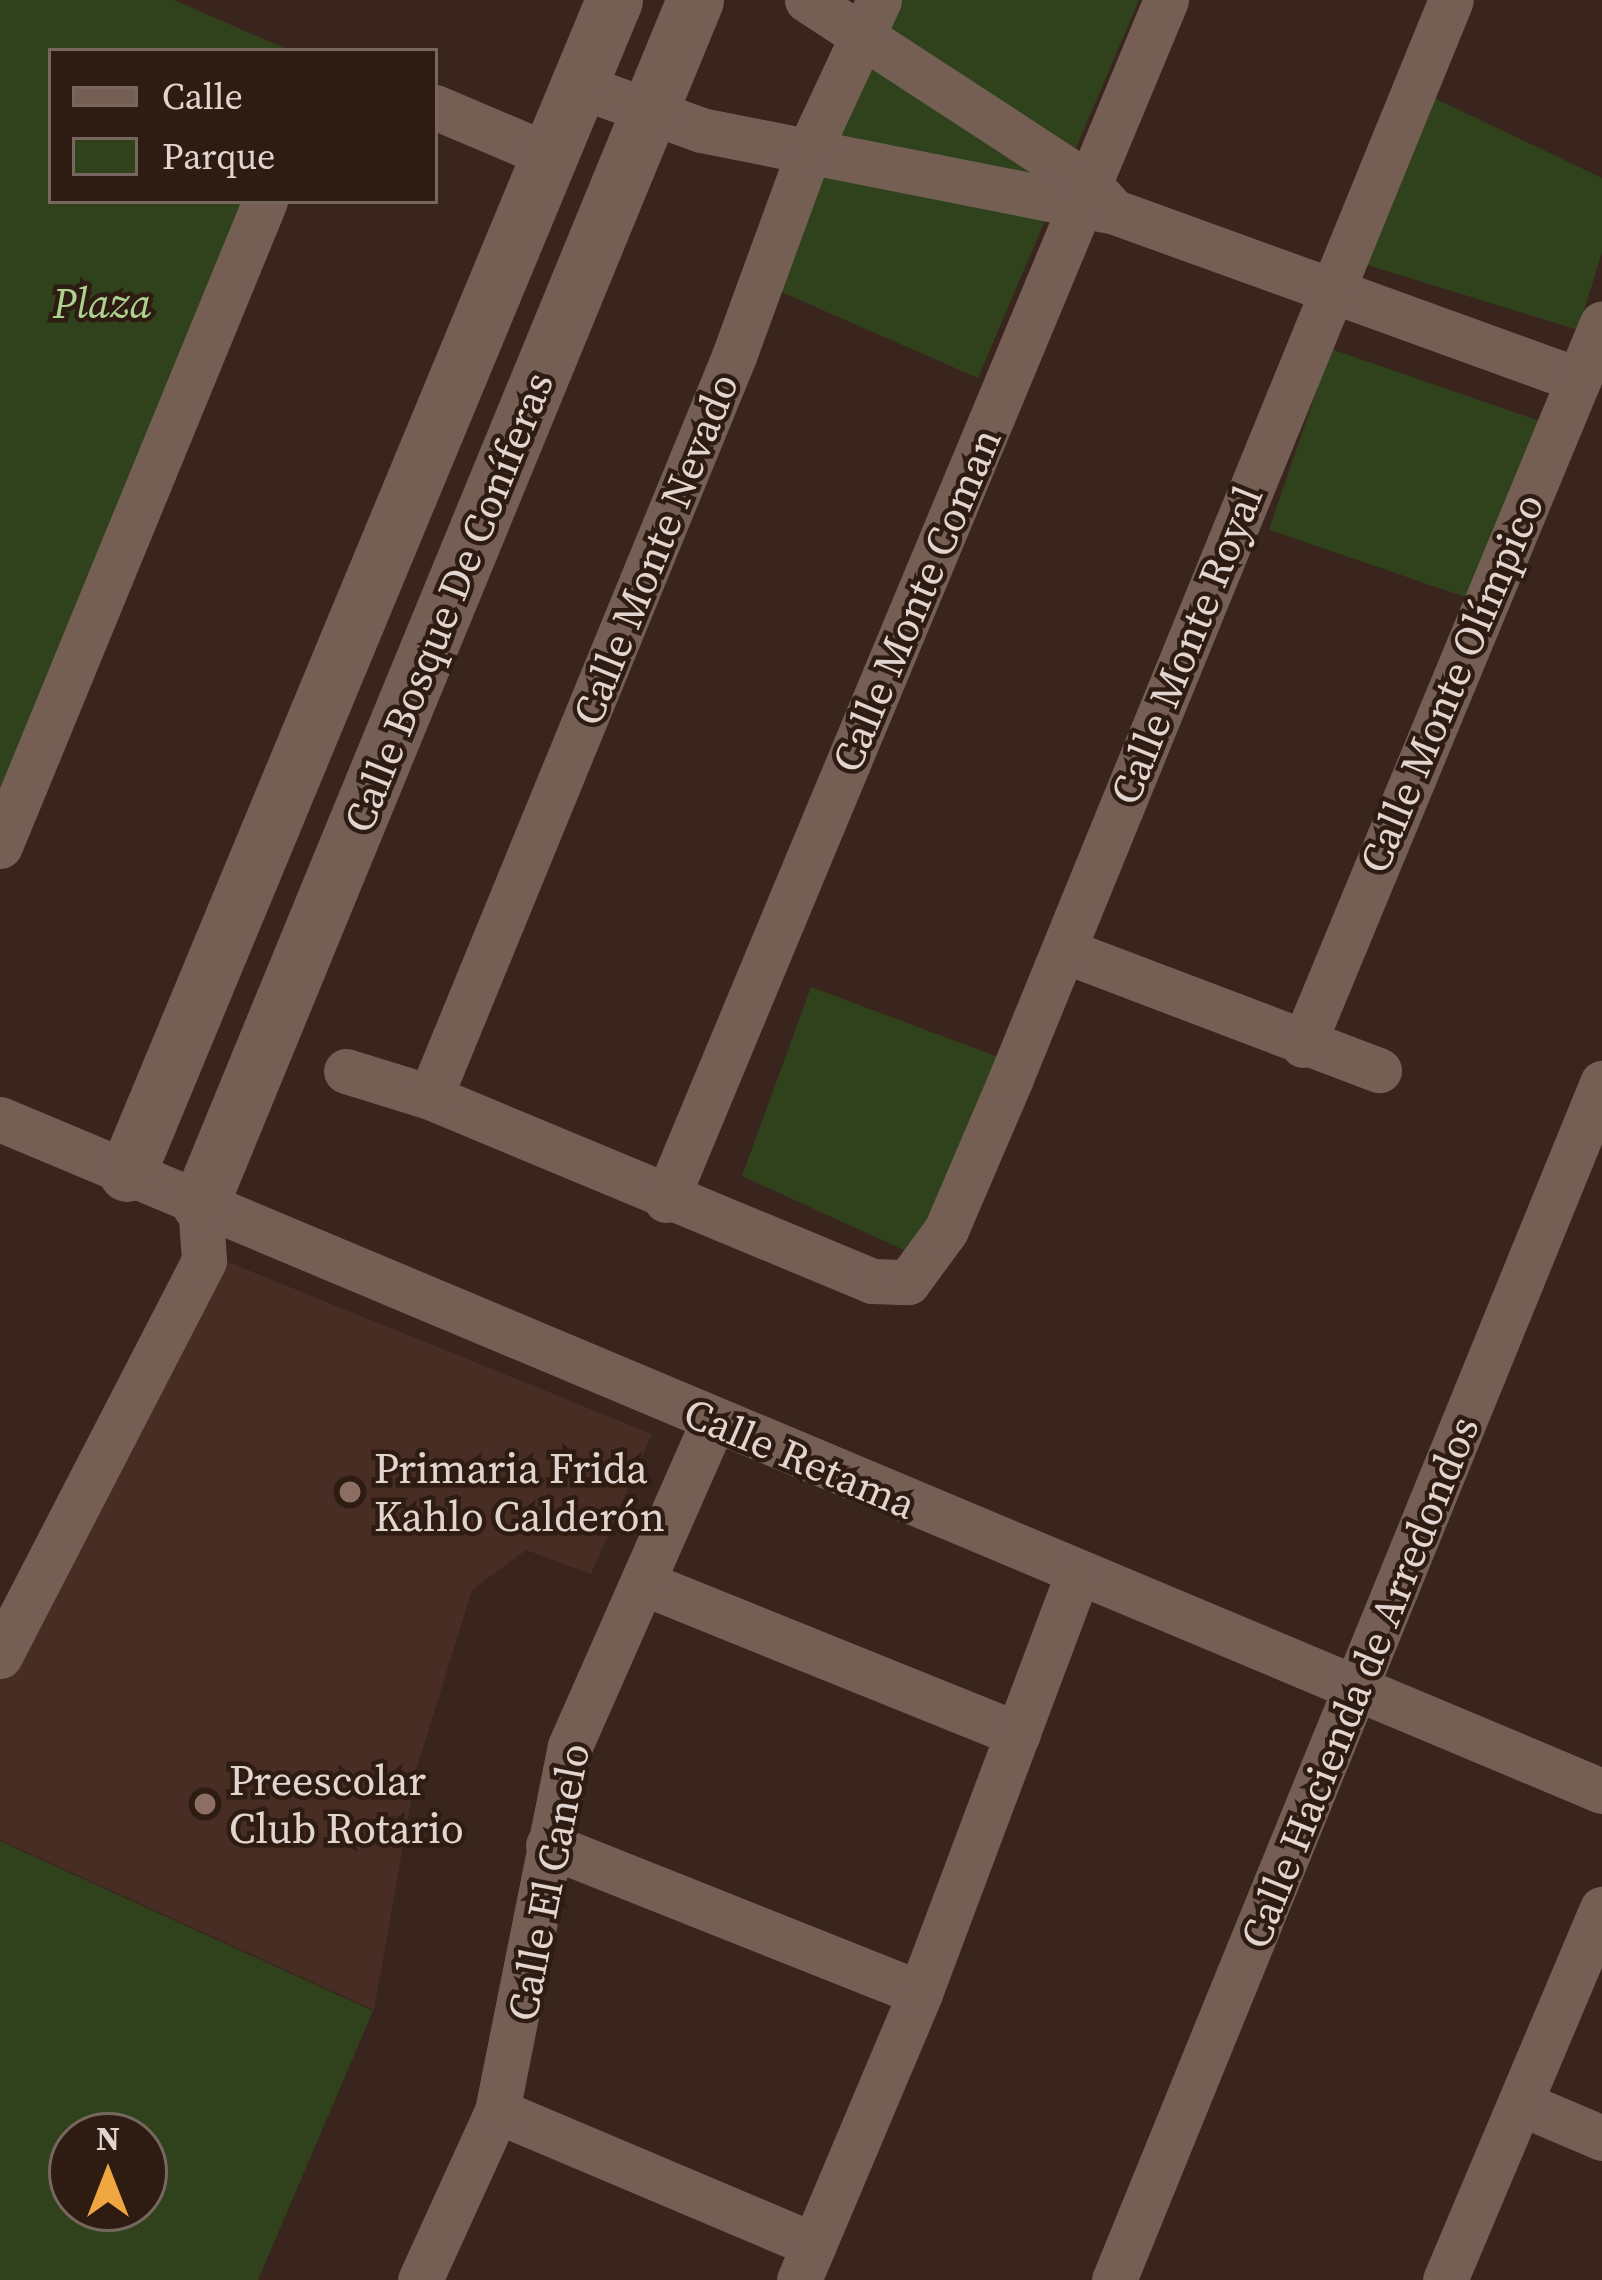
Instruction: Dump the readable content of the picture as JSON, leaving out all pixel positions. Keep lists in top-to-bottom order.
{
  "streets": {
    "street": [
      "Calle Monte Nevado",
      "Calle Monte Coman",
      "Calle Bosque De Coníferas",
      "Calle Monte Royal",
      "Calle Monte Olímpico",
      "Calle Retama",
      "Calle Hacienda de Arredondos",
      "Calle El Canelo"
    ]
  },
  "crossings": [
    ["Calle Monte Coman", "Calle Monte Royal"],
    ["Calle Bosque De Coníferas", "Calle Retama"],
    ["Calle Retama", "Calle Hacienda de Arredondos"],
    ["Calle Retama", "Calle El Canelo"]
  ],
  "parks": ["Plaza"],
  "places": ["Primaria Frida Kahlo Calderón", "Preescolar Club Rotario"],
  "legend": ["Calle", "Parque"],
  "north": "top"
}
